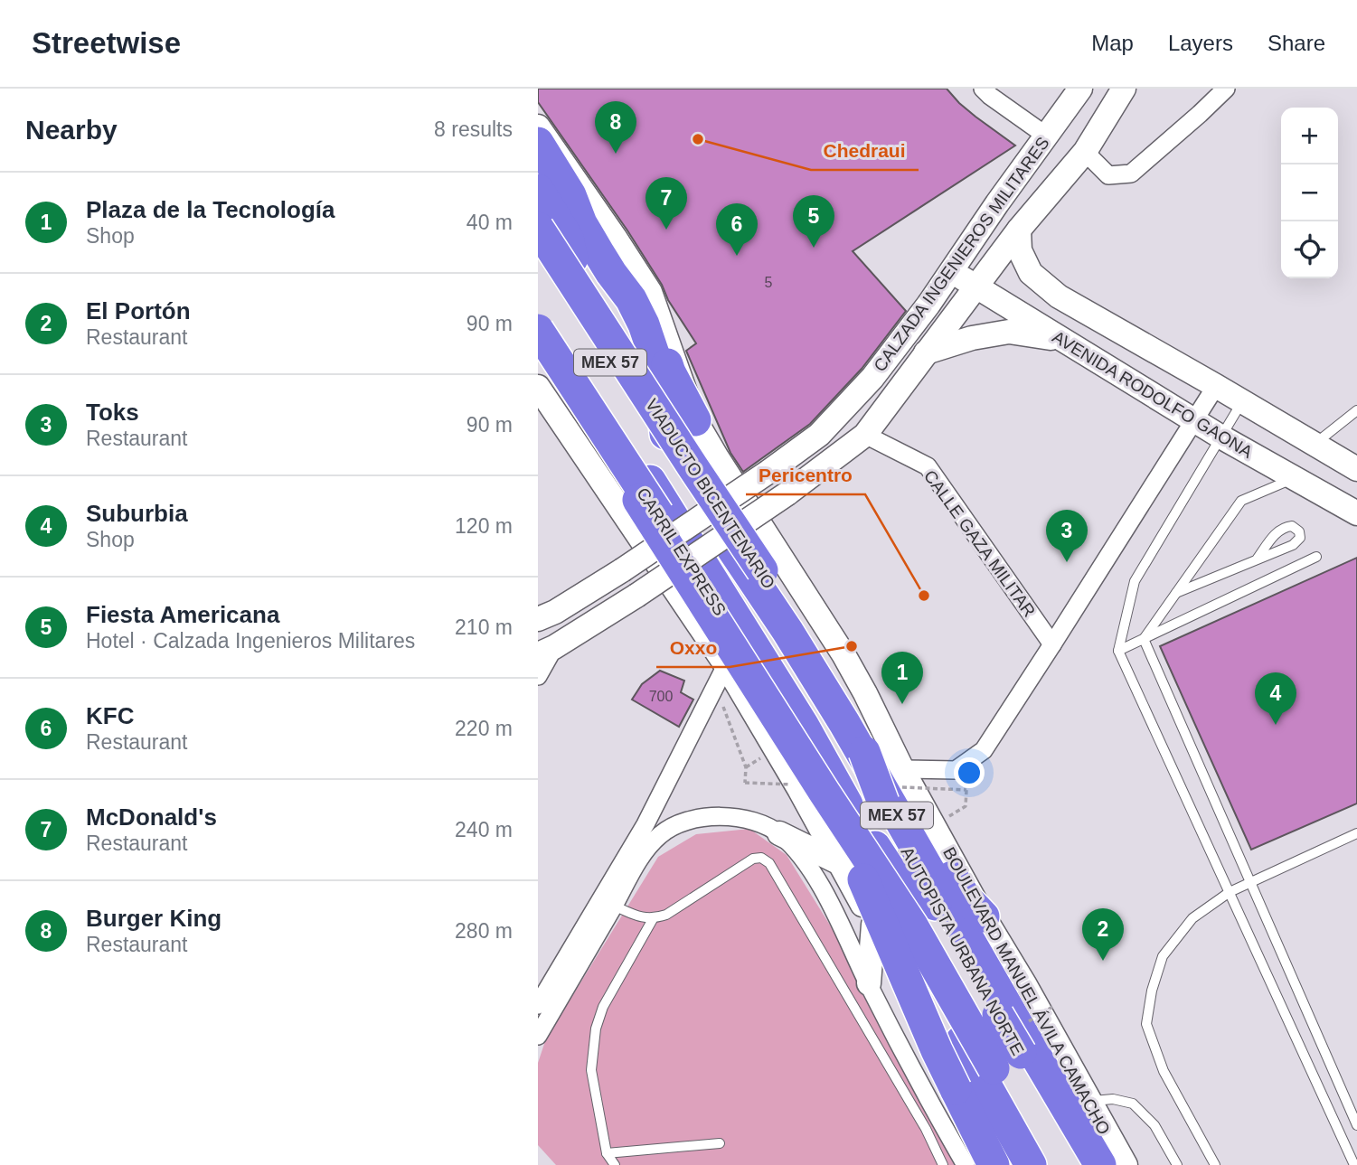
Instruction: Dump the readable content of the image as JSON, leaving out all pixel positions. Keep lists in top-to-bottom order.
{
  "streets": {
    "highway": [
      "MEX 57",
      "VIADUCTO BICENTENARIO",
      "CARRIL EXPRESS",
      "AUTOPISTA URBANA NORTE",
      "BOULEVARD MANUEL ÁVILA CAMACHO"
    ],
    "main road": ["CALZADA INGENIEROS MILITARES", "AVENIDA RODOLFO GAONA"],
    "street": ["CALLE GAZA MILITAR"]
  },
  "crossings": [
    ["CALZADA INGENIEROS MILITARES", "AVENIDA RODOLFO GAONA"],
    ["CALZADA INGENIEROS MILITARES", "CALLE GAZA MILITAR"],
    ["VIADUCTO BICENTENARIO", "AUTOPISTA URBANA NORTE"],
    ["CARRIL EXPRESS", "AUTOPISTA URBANA NORTE"]
  ],
  "places": ["Chedraui", "Pericentro", "Oxxo"],
  "house_numbers": ["5", "700"],
  "page": {
    "header": "Streetwise",
    "nav": ["Map", "Layers", "Share"],
    "heading": ["Nearby", "8 results"],
    "pins": [
      "8",
      "7",
      "5",
      "6",
      "3",
      "1",
      "4",
      "2"
    ],
    "map_buttons": ["+", "−"],
    "list": [
      {
        "mark": "1",
        "name": "Plaza de la Tecnología",
        "note": "Shop",
        "value": "40 m"
      },
      {
        "mark": "2",
        "name": "El Portón",
        "note": "Restaurant",
        "value": "90 m"
      },
      {
        "mark": "3",
        "name": "Toks",
        "note": "Restaurant",
        "value": "90 m"
      },
      {
        "mark": "4",
        "name": "Suburbia",
        "note": "Shop",
        "value": "120 m"
      },
      {
        "mark": "5",
        "name": "Fiesta Americana",
        "note": "Hotel · Calzada Ingenieros Militares",
        "value": "210 m"
      },
      {
        "mark": "6",
        "name": "KFC",
        "note": "Restaurant",
        "value": "220 m"
      },
      {
        "mark": "7",
        "name": "McDonald's",
        "note": "Restaurant",
        "value": "240 m"
      },
      {
        "mark": "8",
        "name": "Burger King",
        "note": "Restaurant",
        "value": "280 m"
      }
    ]
  }
}
